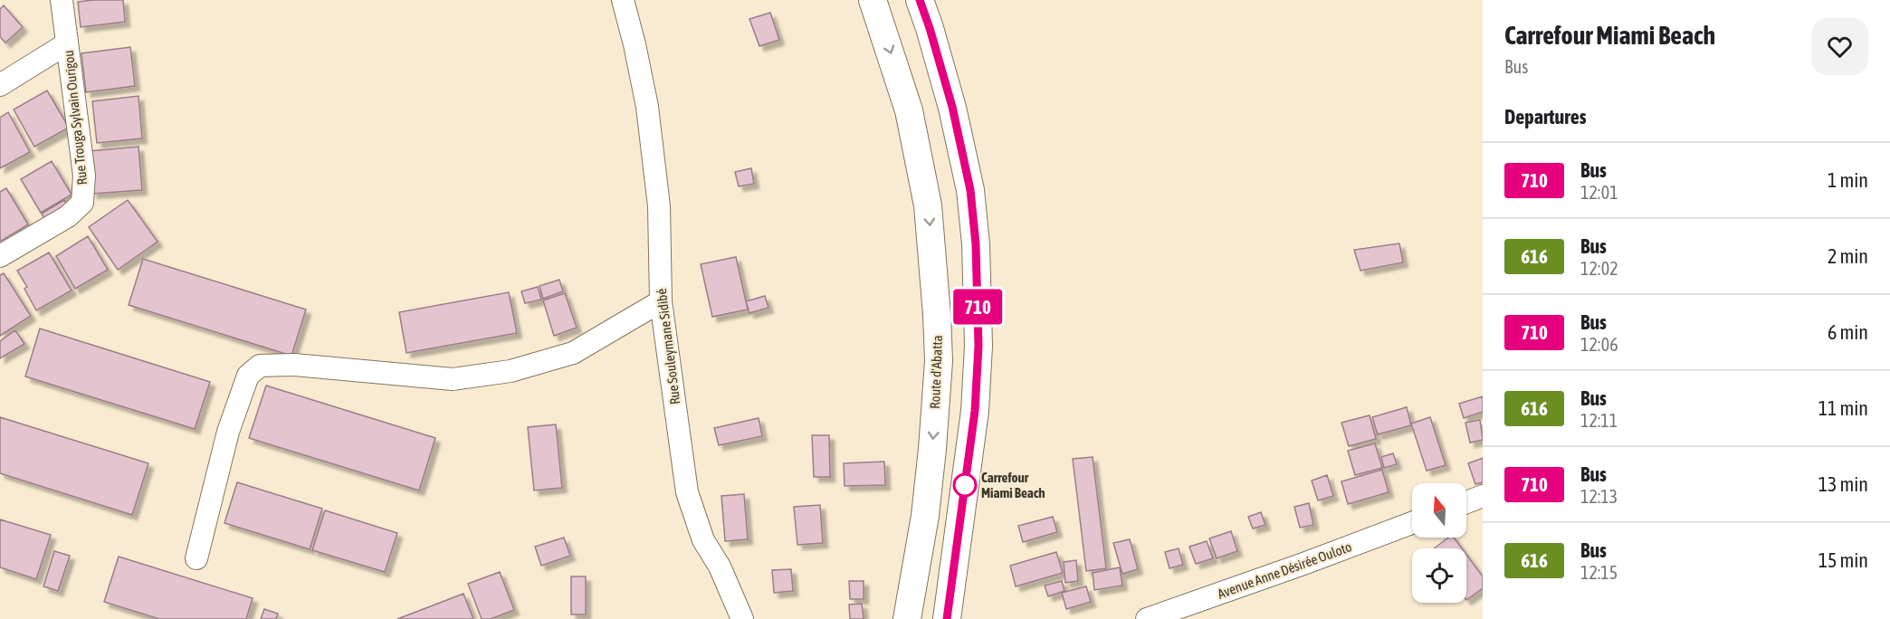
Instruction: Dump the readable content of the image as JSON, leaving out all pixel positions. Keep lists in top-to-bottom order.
{
  "streets": {
    "street": [
      "Rue Trouga Sylvain Ourigou",
      "Rue Souleymane Sidibé",
      "Route d'Abatta",
      "Avenue Anne Désirée Ouloto"
    ]
  },
  "places": ["Carrefour Miami Beach"],
  "lines": ["bus line 710"],
  "north": "top",
  "page": {
    "on_map": "710",
    "heading": [
      ["Carrefour Miami Beach", "Bus"],
      "Departures"
    ],
    "list": [
      {
        "mark": "710",
        "name": "Bus",
        "note": "12:01",
        "value": "1 min"
      },
      {
        "mark": "616",
        "name": "Bus",
        "note": "12:02",
        "value": "2 min"
      },
      {
        "mark": "710",
        "name": "Bus",
        "note": "12:06",
        "value": "6 min"
      },
      {
        "mark": "616",
        "name": "Bus",
        "note": "12:11",
        "value": "11 min"
      },
      {
        "mark": "710",
        "name": "Bus",
        "note": "12:13",
        "value": "13 min"
      },
      {
        "mark": "616",
        "name": "Bus",
        "note": "12:15",
        "value": "15 min"
      }
    ]
  }
}
